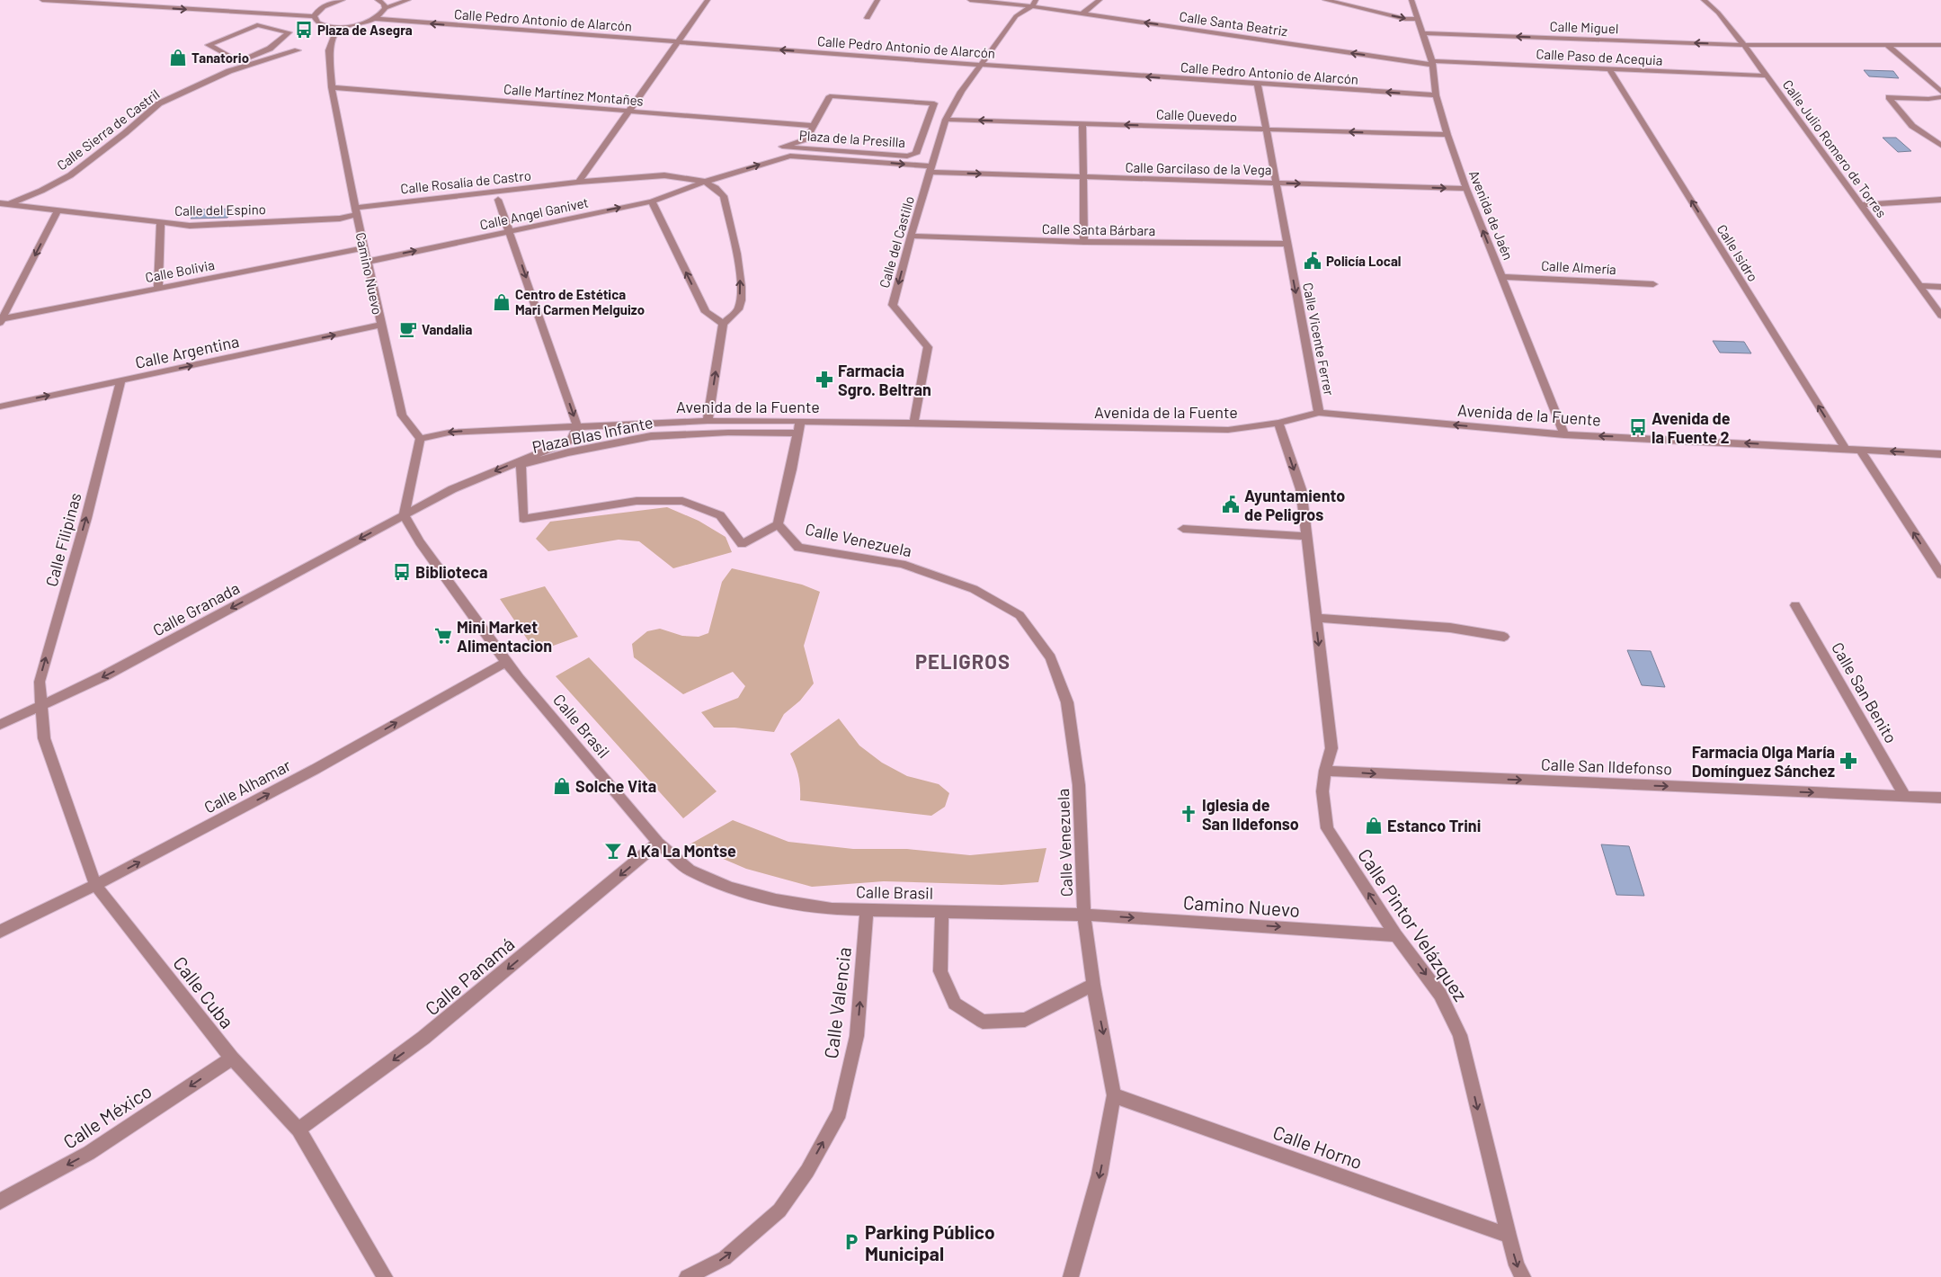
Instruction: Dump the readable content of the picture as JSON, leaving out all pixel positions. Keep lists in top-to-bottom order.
{
  "streets": {
    "street": [
      "Calle Pedro Antonio de Alarcón",
      "Calle Santa Beatriz",
      "Calle Miguel",
      "Calle Paso de Acequia",
      "Calle Martínez Montañes",
      "Calle Quevedo",
      "Calle Sierra de Castril",
      "Plaza de la Presilla",
      "Calle Julio Romero de Torres",
      "Calle Garcilaso de la Vega",
      "Calle Rosalía de Castro",
      "Calle del Espino",
      "Calle Angel Ganivet",
      "Avenida de Jaén",
      "Calle Santa Bárbara",
      "Calle del Castillo",
      "Calle Isidro",
      "Calle Almería",
      "Calle Bolivia",
      "Camino Nuevo",
      "Calle Vicente Ferrer",
      "Calle Argentina",
      "Avenida de la Fuente",
      "Plaza Blas Infante",
      "Calle Filipinas",
      "Calle Venezuela",
      "Calle Granada",
      "Calle San Benito",
      "Calle Brasil",
      "Calle San Ildefonso",
      "Calle Alhamar",
      "Calle Pintor Velázquez",
      "Calle Panamá",
      "Calle Cuba",
      "Calle Valencia",
      "Calle México",
      "Calle Horno"
    ]
  },
  "crossings": [
    ["Calle Pedro Antonio de Alarcón", "Avenida de Jaén"],
    ["Calle Pedro Antonio de Alarcón", "Calle del Castillo"],
    ["Calle Pedro Antonio de Alarcón", "Calle Vicente Ferrer"],
    ["Calle Santa Beatriz", "Calle Paso de Acequia"],
    ["Calle Santa Beatriz", "Avenida de Jaén"],
    ["Calle Santa Beatriz", "Calle del Castillo"],
    ["Calle Miguel", "Calle Julio Romero de Torres"],
    ["Calle Miguel", "Avenida de Jaén"],
    ["Calle Paso de Acequia", "Calle Julio Romero de Torres"],
    ["Calle Paso de Acequia", "Avenida de Jaén"],
    ["Calle Paso de Acequia", "Calle Isidro"],
    ["Calle Martínez Montañes", "Plaza de la Presilla"],
    ["Calle Martínez Montañes", "Camino Nuevo"],
    ["Calle Quevedo", "Avenida de Jaén"],
    ["Calle Quevedo", "Calle del Castillo"],
    ["Calle Quevedo", "Calle Vicente Ferrer"],
    ["Calle Sierra de Castril", "Calle del Espino"],
    ["Calle Garcilaso de la Vega", "Calle Angel Ganivet"],
    ["Calle Garcilaso de la Vega", "Avenida de Jaén"],
    ["Calle Garcilaso de la Vega", "Calle del Castillo"],
    ["Calle Garcilaso de la Vega", "Calle Vicente Ferrer"],
    ["Calle Rosalía de Castro", "Calle del Espino"],
    ["Calle Rosalía de Castro", "Calle Angel Ganivet"],
    ["Calle Rosalía de Castro", "Camino Nuevo"],
    ["Calle del Espino", "Camino Nuevo"],
    ["Calle Angel Ganivet", "Calle del Castillo"],
    ["Calle Angel Ganivet", "Camino Nuevo"],
    ["Avenida de Jaén", "Calle Almería"],
    ["Avenida de Jaén", "Avenida de la Fuente"],
    ["Calle Santa Bárbara", "Calle del Castillo"],
    ["Calle Santa Bárbara", "Calle Vicente Ferrer"],
    ["Calle del Castillo", "Avenida de la Fuente"],
    ["Calle Isidro", "Avenida de la Fuente"],
    ["Calle Bolivia", "Camino Nuevo"],
    ["Camino Nuevo", "Calle Argentina"],
    ["Camino Nuevo", "Avenida de la Fuente"],
    ["Camino Nuevo", "Calle Venezuela"],
    ["Camino Nuevo", "Calle Brasil"],
    ["Camino Nuevo", "Calle Pintor Velázquez"],
    ["Calle Vicente Ferrer", "Avenida de la Fuente"],
    ["Calle Argentina", "Calle Filipinas"],
    ["Avenida de la Fuente", "Calle Pintor Velázquez"],
    ["Plaza Blas Infante", "Calle Venezuela"],
    ["Calle Filipinas", "Calle Granada"],
    ["Calle Filipinas", "Calle Cuba"],
    ["Calle Venezuela", "Calle Brasil"],
    ["Calle Venezuela", "Calle Horno"],
    ["Calle Granada", "Calle Brasil"],
    ["Calle Granada", "Calle Cuba"],
    ["Calle San Benito", "Calle San Ildefonso"],
    ["Calle Brasil", "Calle Alhamar"],
    ["Calle Brasil", "Calle Panamá"],
    ["Calle Brasil", "Calle Valencia"],
    ["Calle San Ildefonso", "Calle Pintor Velázquez"],
    ["Calle Alhamar", "Calle Cuba"],
    ["Calle Pintor Velázquez", "Calle Horno"],
    ["Calle Panamá", "Calle Cuba"],
    ["Calle Cuba", "Calle México"]
  ],
  "one_way": [
    "Calle Pedro Antonio de Alarcón",
    "Calle Santa Beatriz",
    "Calle Miguel",
    "Calle Quevedo",
    "Calle Garcilaso de la Vega",
    "Calle Angel Ganivet",
    "Calle del Castillo",
    "Calle Isidro",
    "Camino Nuevo",
    "Calle Vicente Ferrer",
    "Calle Argentina",
    "Avenida de la Fuente",
    "Calle Filipinas",
    "Calle Granada",
    "Calle San Ildefonso",
    "Calle Alhamar",
    "Calle Panamá",
    "Calle Valencia",
    "Calle México"
  ],
  "districts": ["PELIGROS"],
  "places": {
    "bus stop": ["Plaza de Asegra", "Avenida de la Fuente 2", "Biblioteca"],
    "shop": [
      "Tanatorio",
      "Centro de Estética Mari Carmen Melguizo",
      "Solche Vita",
      "Estanco Trini"
    ],
    "public building": ["Policía Local", "Ayuntamiento de Peligros"],
    "cafe": ["Vandalia"],
    "pharmacy": ["Farmacia Sgro. Beltran", "Farmacia Olga María Domínguez Sánchez"],
    "supermarket": ["Mini Market Alimentacion"],
    "church": ["Iglesia de San Ildefonso"],
    "bar": ["A Ka La Montse"],
    "parking": ["Parking Público Municipal"]
  }
}
